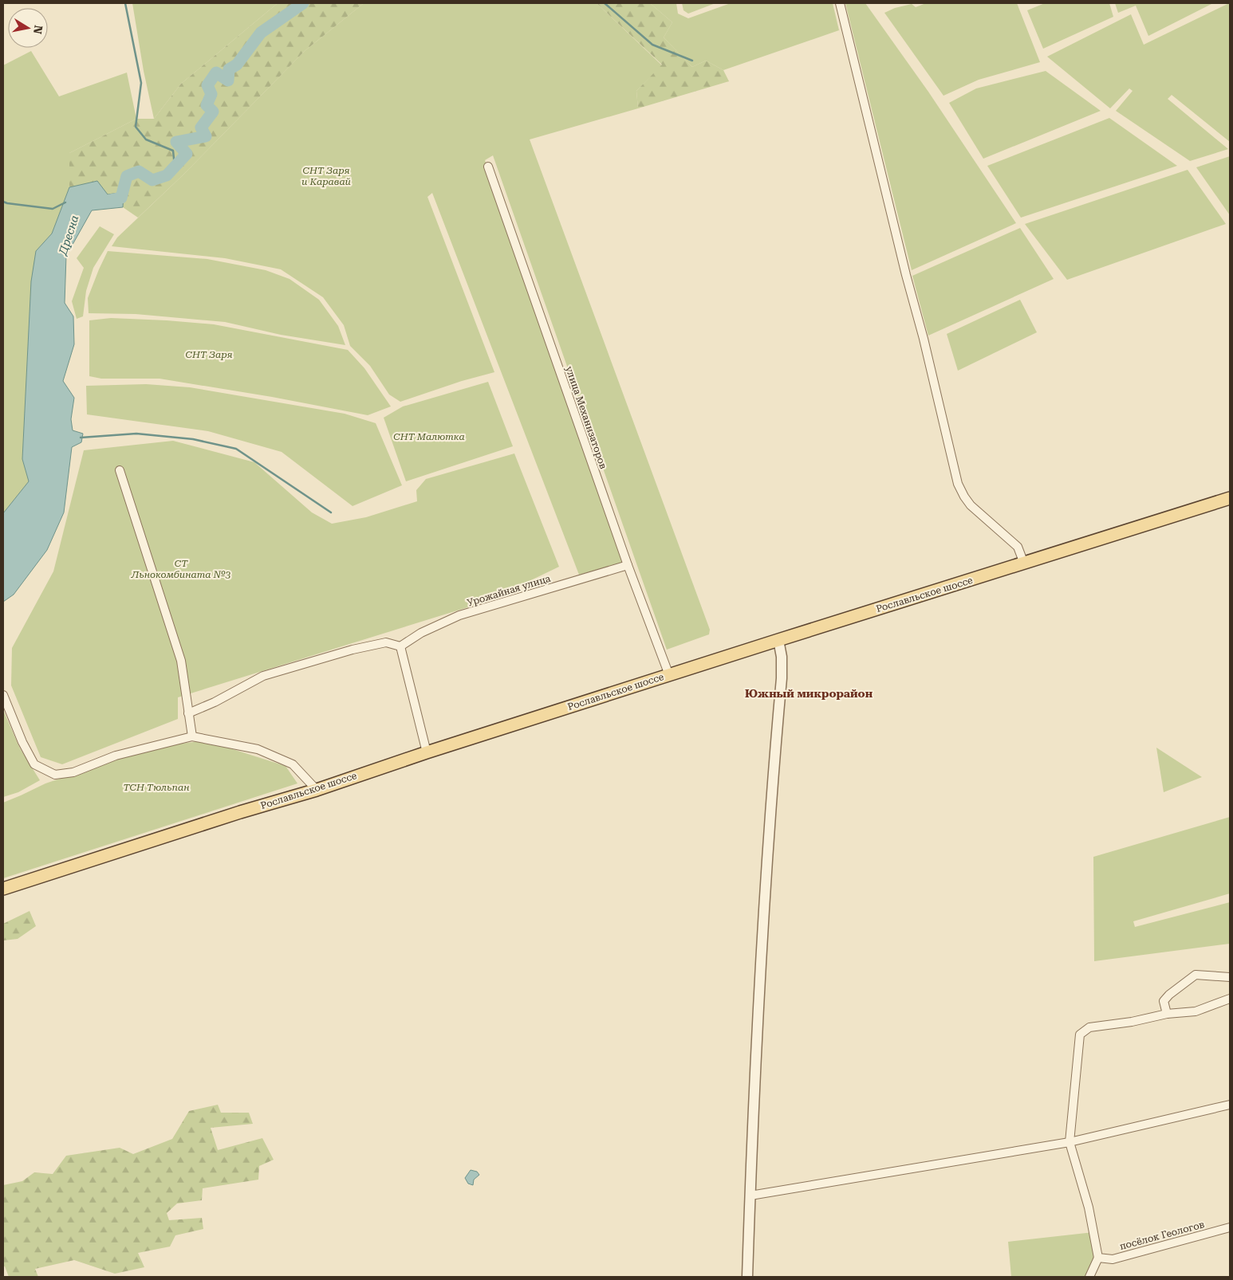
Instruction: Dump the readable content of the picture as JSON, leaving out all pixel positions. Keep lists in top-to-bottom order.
{
  "streets": {
    "main road": ["Рославльское шоссе"],
    "street": ["улица Механизаторов", "Урожайная улица", "посёлок Геологов"]
  },
  "crossings": [
    ["улица Механизаторов", "Урожайная улица"],
    ["улица Механизаторов", "Рославльское шоссе"]
  ],
  "districts": ["Южный микрорайон"],
  "water": ["Дресна"],
  "parks": [
    "СНТ Заря и Каравай",
    "СНТ Заря",
    "СНТ Малютка",
    "СТ Льнокомбината №3",
    "ТСН Тюльпан"
  ],
  "north": "right"
}
